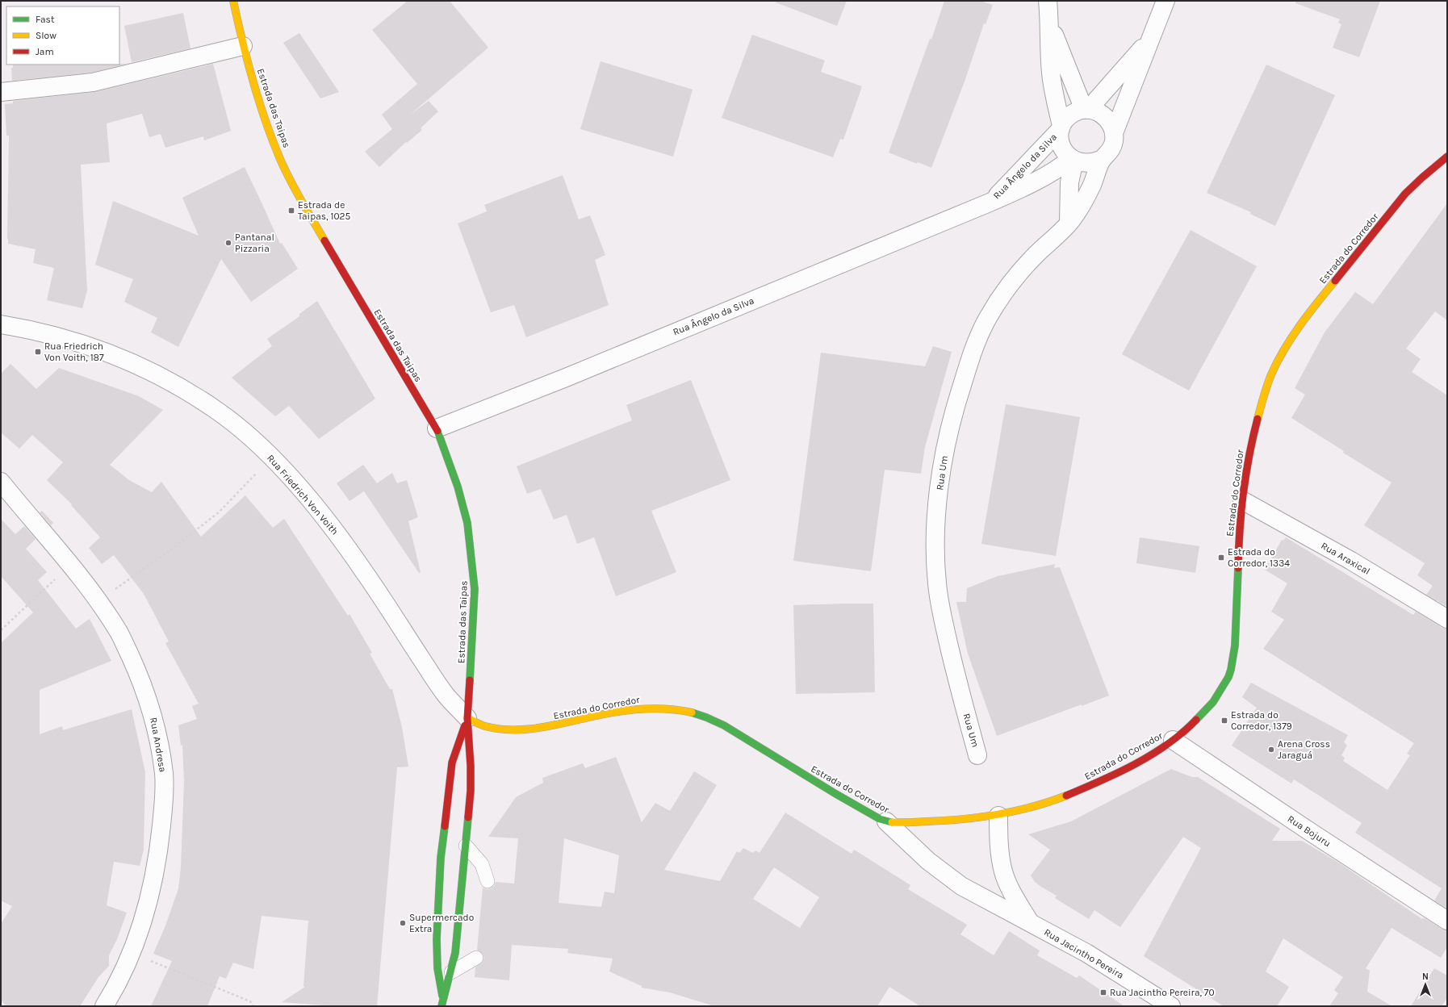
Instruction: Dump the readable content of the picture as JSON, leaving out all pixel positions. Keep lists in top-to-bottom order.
{
  "streets": {
    "main road": ["Estrada das Taipas", "Estrada do Corredor"],
    "street": [
      "Rua Ângelo da Silva",
      "Rua Um",
      "Rua Friedrich Von Voith",
      "Rua Araxical",
      "Rua Andresa",
      "Rua Bojuru",
      "Rua Jacintho Pereira"
    ]
  },
  "crossings": [
    ["Estrada das Taipas", "Rua Ângelo da Silva"],
    ["Estrada das Taipas", "Estrada do Corredor"],
    ["Estrada das Taipas", "Rua Friedrich Von Voith"],
    ["Rua Ângelo da Silva", "Rua Um"],
    ["Estrada do Corredor", "Rua Friedrich Von Voith"],
    ["Estrada do Corredor", "Rua Araxical"],
    ["Estrada do Corredor", "Rua Bojuru"],
    ["Estrada do Corredor", "Rua Jacintho Pereira"]
  ],
  "places": {
    "transit": [
      "Estrada de Taipas, 1025",
      "Rua Friedrich Von Voith, 187",
      "Estrada do Corredor, 1334",
      "Estrada do Corredor, 1379",
      "Rua Jacintho Pereira, 70"
    ],
    "other": ["Pantanal Pizzaria", "Arena Cross Jaraguá", "Supermercado Extra"]
  },
  "legend": ["Fast", "Slow", "Jam"],
  "north": "top"
}
